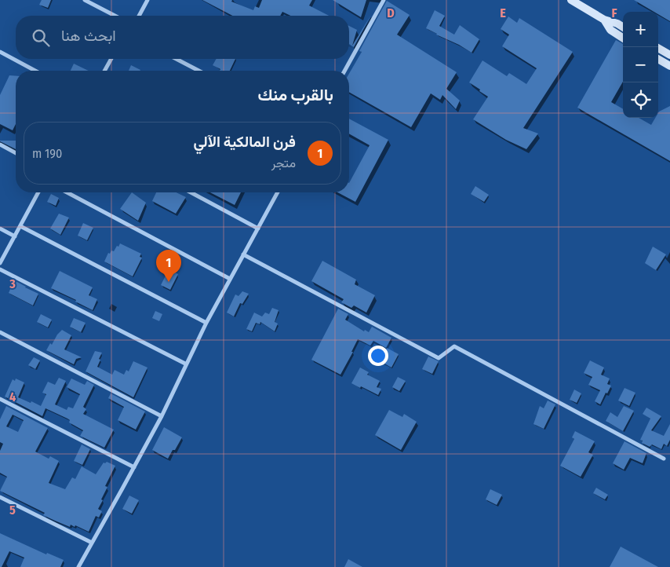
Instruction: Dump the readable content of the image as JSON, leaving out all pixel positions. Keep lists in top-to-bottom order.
{
  "page": {
    "map_buttons": ["+", "−"],
    "search": "ابحث هنا",
    "heading": "بالقرب منك",
    "list": [
      {
        "mark": "1",
        "name": "فرن المالكية الآلي",
        "note": "متجر",
        "value": "190 m"
      }
    ],
    "pins": "1"
  },
  "grid": {
    "columns": ["D", "E", "F"],
    "rows": ["3", "4", "5"]
  }
}
